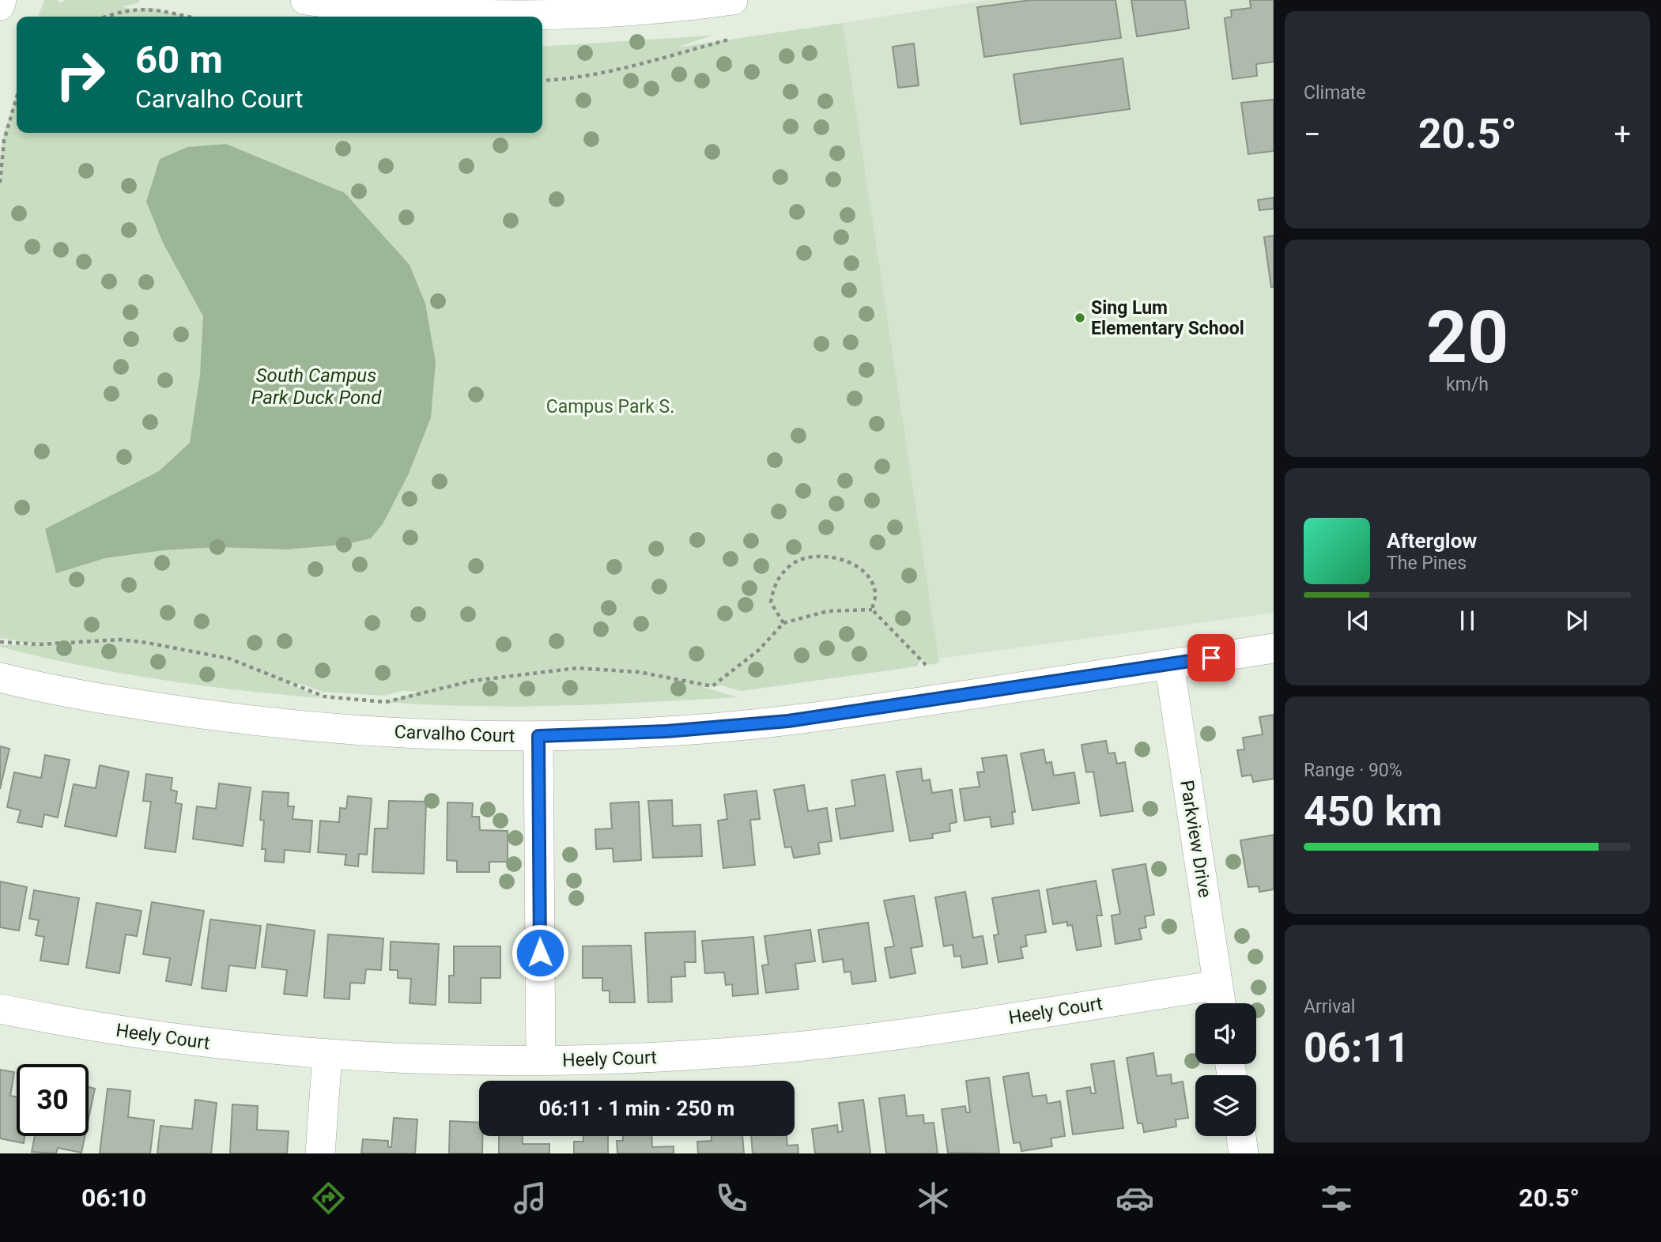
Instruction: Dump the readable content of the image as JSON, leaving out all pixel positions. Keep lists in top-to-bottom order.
{
  "streets": {
    "street": ["Carvalho Court", "Parkview Drive", "Heely Court"]
  },
  "crossings": [
    ["Carvalho Court", "Parkview Drive"],
    ["Parkview Drive", "Heely Court"]
  ],
  "water": ["South Campus Park Duck Pond"],
  "parks": ["Campus Park S."],
  "places": ["Sing Lum Elementary School"],
  "page": {
    "tile": [
      "Climate",
      ["20", "km/h"],
      ["Range · 90%", "450 km"],
      ["Arrival", "06:11"]
    ],
    "turn": ["60 m", "Carvalho Court"],
    "heat": ["−", "20.5°", "+"],
    "song": ["Afterglow", "The Pines"],
    "limit": "30",
    "trip": "06:11 · 1 min · 250 m",
    "tabs": ["06:10", "20.5°"]
  }
}
